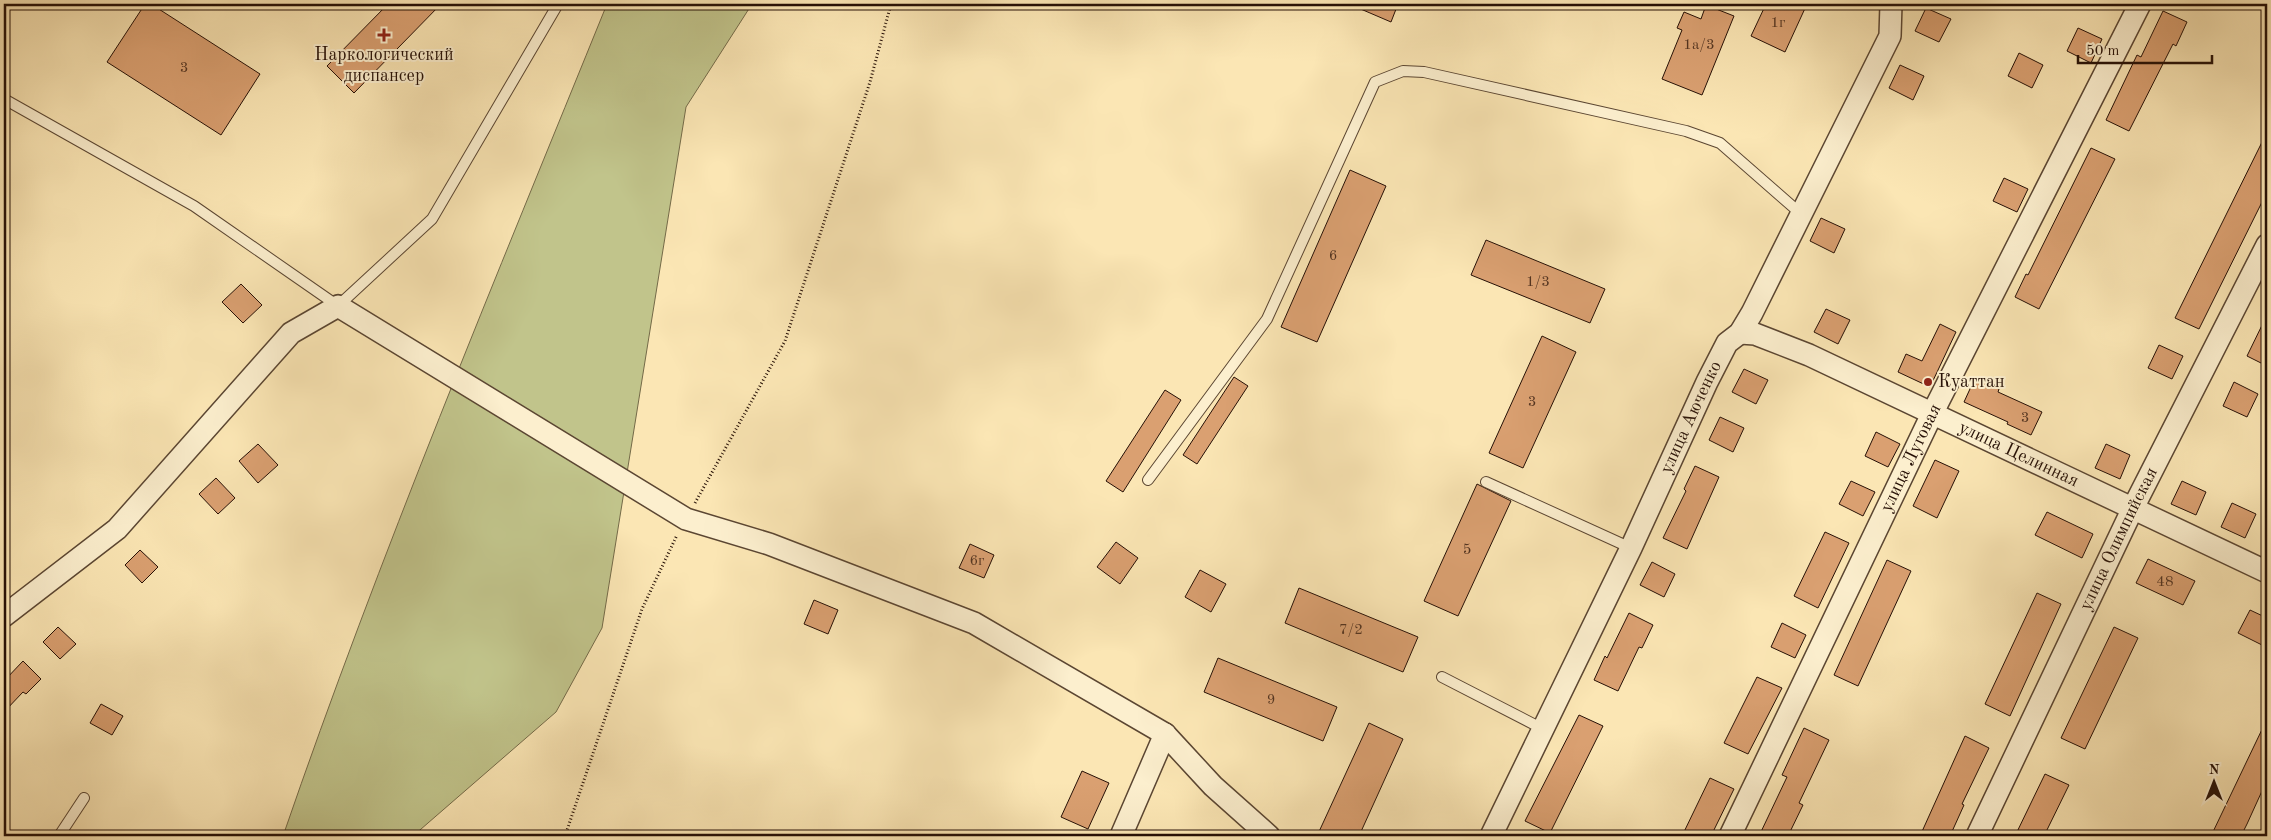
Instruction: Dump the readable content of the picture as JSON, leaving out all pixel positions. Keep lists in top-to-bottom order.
{
  "streets": {
    "street": [
      "улица Аюченко",
      "улица Целинная",
      "улица Луговая",
      "улица Олимпийская"
    ]
  },
  "crossings": [
    ["улица Аюченко", "улица Целинная"],
    ["улица Целинная", "улица Луговая"],
    ["улица Целинная", "улица Олимпийская"]
  ],
  "places": {
    "health": ["Наркологический диспансер"],
    "other": ["Куаттан"]
  },
  "house_numbers": [
    "1г",
    "1а/3",
    "3",
    "6",
    "1/3",
    "3",
    "3",
    "5",
    "6г",
    "48",
    "7/2",
    "9"
  ],
  "scale_bar": "50 m",
  "north": "top"
}
